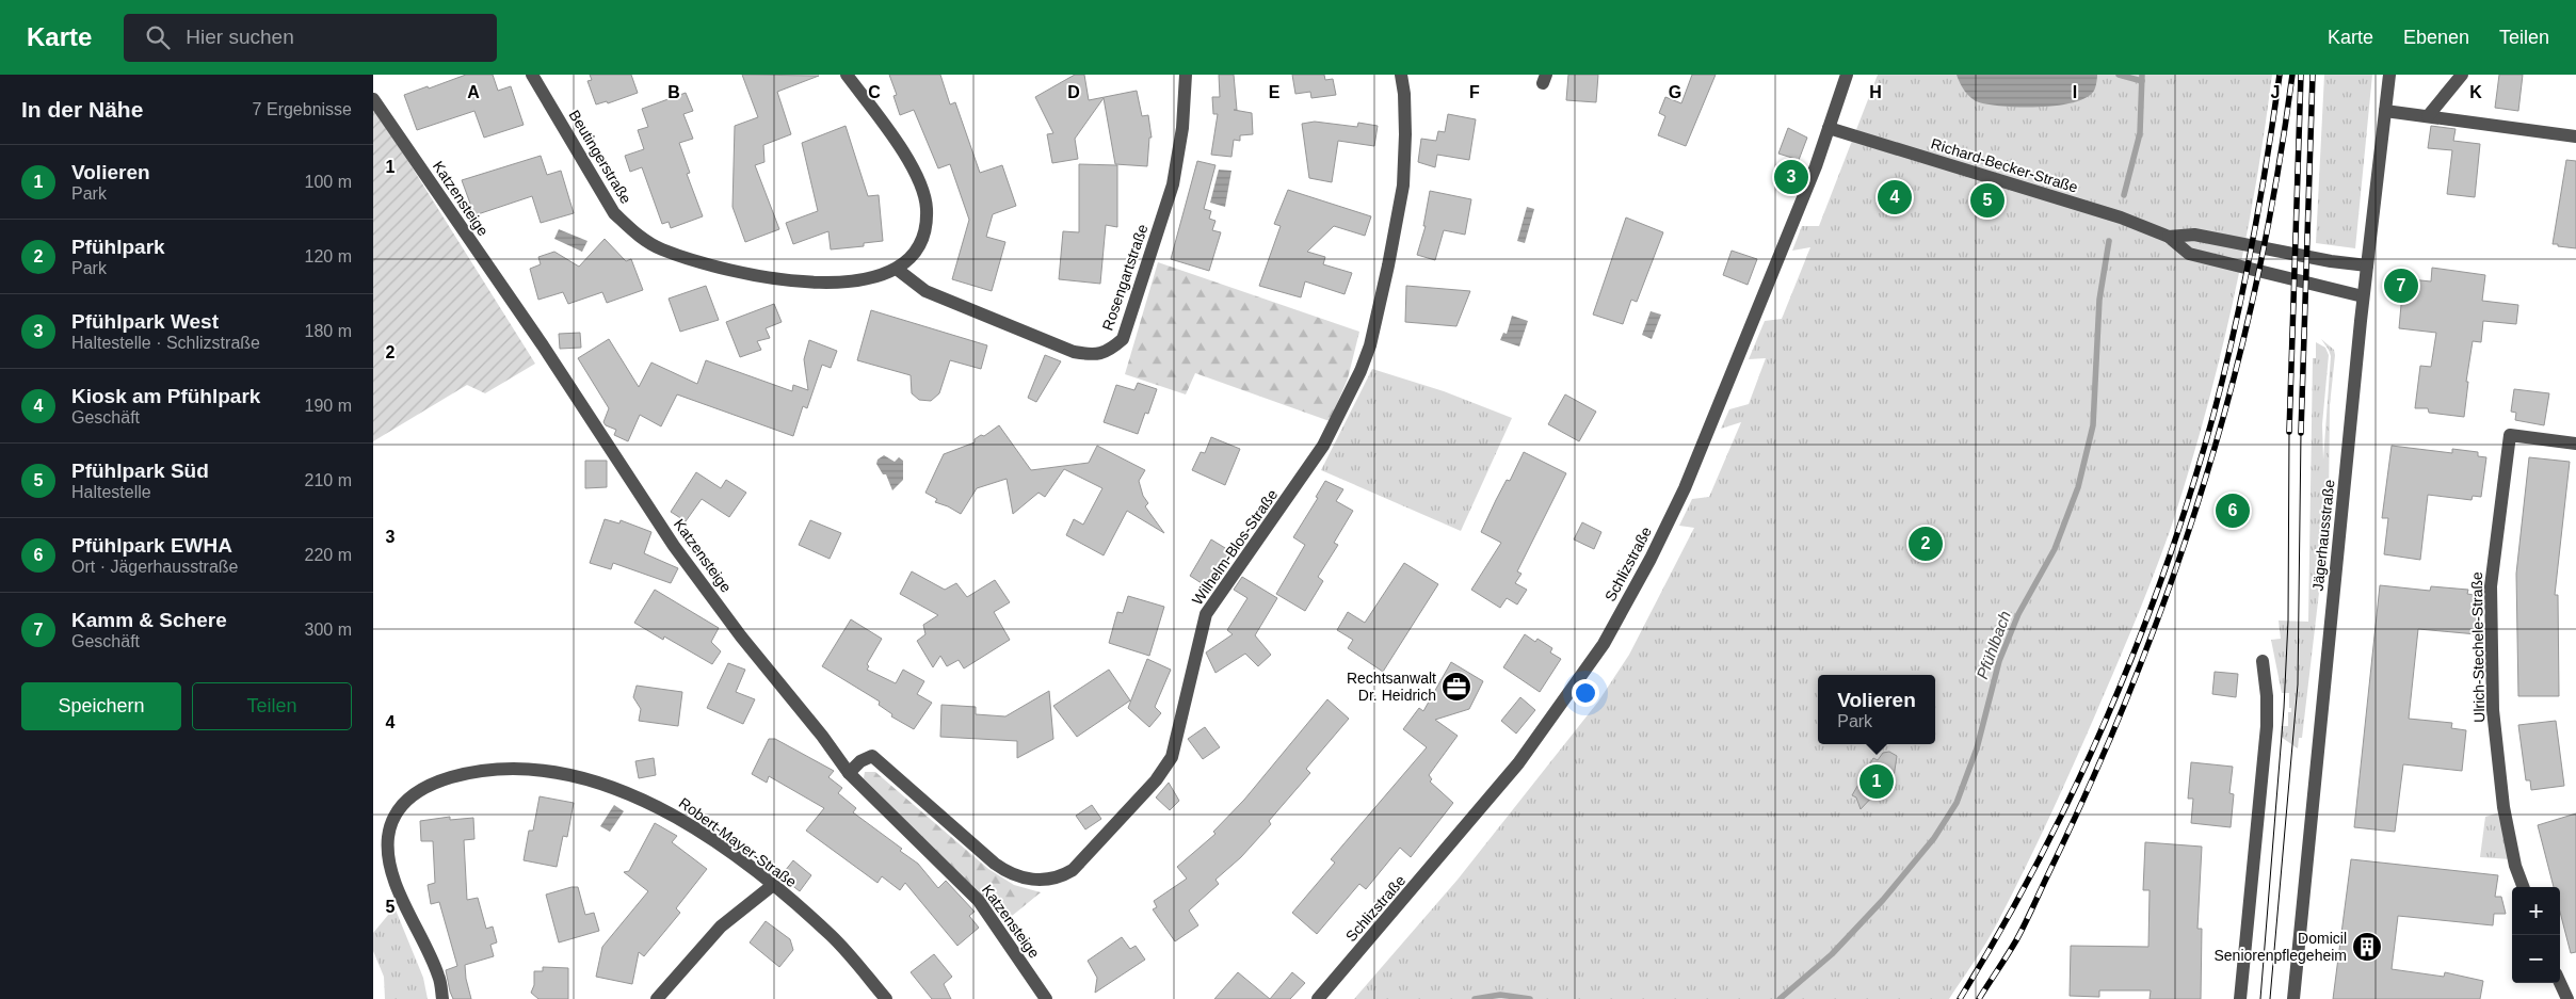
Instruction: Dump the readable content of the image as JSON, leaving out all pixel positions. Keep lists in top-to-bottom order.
{
  "streets": {
    "street": [
      "Beutingerstraße",
      "Richard-Becker-Straße",
      "Katzensteige",
      "Rosengartstraße",
      "Jägerhausstraße",
      "Wilhelm-Blos-Straße",
      "Schlizstraße",
      "Ulrich-Stechele-Straße",
      "Robert-Mayer-Straße"
    ]
  },
  "crossings": [
    ["Beutingerstraße", "Rosengartstraße"],
    ["Richard-Becker-Straße", "Jägerhausstraße"],
    ["Richard-Becker-Straße", "Schlizstraße"],
    ["Katzensteige", "Wilhelm-Blos-Straße"]
  ],
  "water": ["Pfühlbach"],
  "places": {
    "office": ["Rechtsanwalt Dr. Heidrich"],
    "building": ["Domicil Seniorenpflegeheim"]
  },
  "page": {
    "header": "Karte",
    "search": "Hier suchen",
    "nav": ["Karte", "Ebenen", "Teilen"],
    "heading": ["In der Nähe", "7 Ergebnisse"],
    "list": [
      {
        "mark": "1",
        "name": "Volieren",
        "note": "Park",
        "value": "100 m"
      },
      {
        "mark": "2",
        "name": "Pfühlpark",
        "note": "Park",
        "value": "120 m"
      },
      {
        "mark": "3",
        "name": "Pfühlpark West",
        "note": "Haltestelle · Schlizstraße",
        "value": "180 m"
      },
      {
        "mark": "4",
        "name": "Kiosk am Pfühlpark",
        "note": "Geschäft",
        "value": "190 m"
      },
      {
        "mark": "5",
        "name": "Pfühlpark Süd",
        "note": "Haltestelle",
        "value": "210 m"
      },
      {
        "mark": "6",
        "name": "Pfühlpark EWHA",
        "note": "Ort · Jägerhausstraße",
        "value": "220 m"
      },
      {
        "mark": "7",
        "name": "Kamm & Schere",
        "note": "Geschäft",
        "value": "300 m"
      }
    ],
    "pins": [
      "3",
      "4",
      "5",
      "7",
      "6",
      "2",
      "1"
    ],
    "buttons": ["Speichern", "Teilen"],
    "popup": ["Volieren", "Park"],
    "map_buttons": ["+", "−"]
  },
  "grid": {
    "columns": [
      "A",
      "B",
      "C",
      "D",
      "E",
      "F",
      "G",
      "H",
      "I",
      "J",
      "K"
    ],
    "rows": [
      "1",
      "2",
      "3",
      "4",
      "5"
    ]
  }
}
